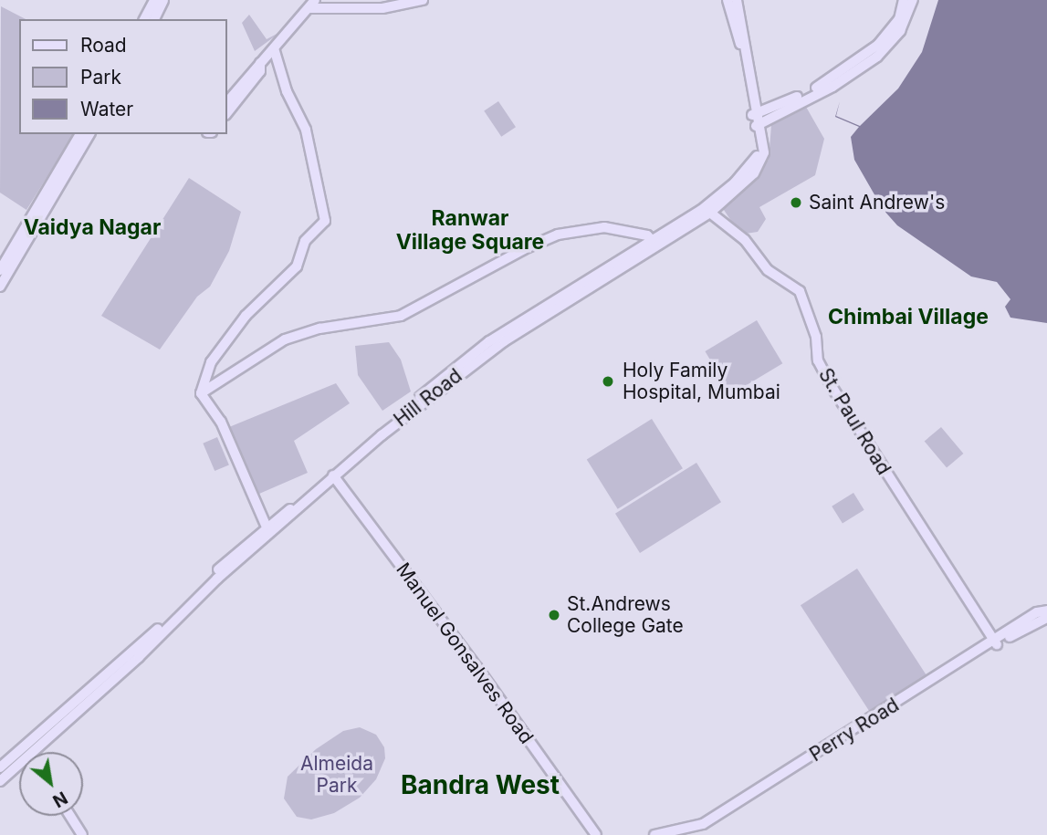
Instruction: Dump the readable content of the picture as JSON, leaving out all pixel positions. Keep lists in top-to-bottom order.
{
  "streets": {
    "main road": [
      "Hill Road",
      "St. Paul Road",
      "Manuel Gonsalves Road",
      "Perry Road"
    ]
  },
  "crossings": [
    ["Hill Road", "St. Paul Road"],
    ["Hill Road", "Manuel Gonsalves Road"],
    ["St. Paul Road", "Perry Road"]
  ],
  "districts": [
    "Ranwar Village Square",
    "Vaidya Nagar",
    "Chimbai Village",
    "Bandra West"
  ],
  "parks": ["Almeida Park"],
  "places": ["Saint Andrew's", "Holy Family Hospital, Mumbai", "St.Andrews College Gate"],
  "legend": ["Road", "Park", "Water"],
  "north": "bottom right"
}
